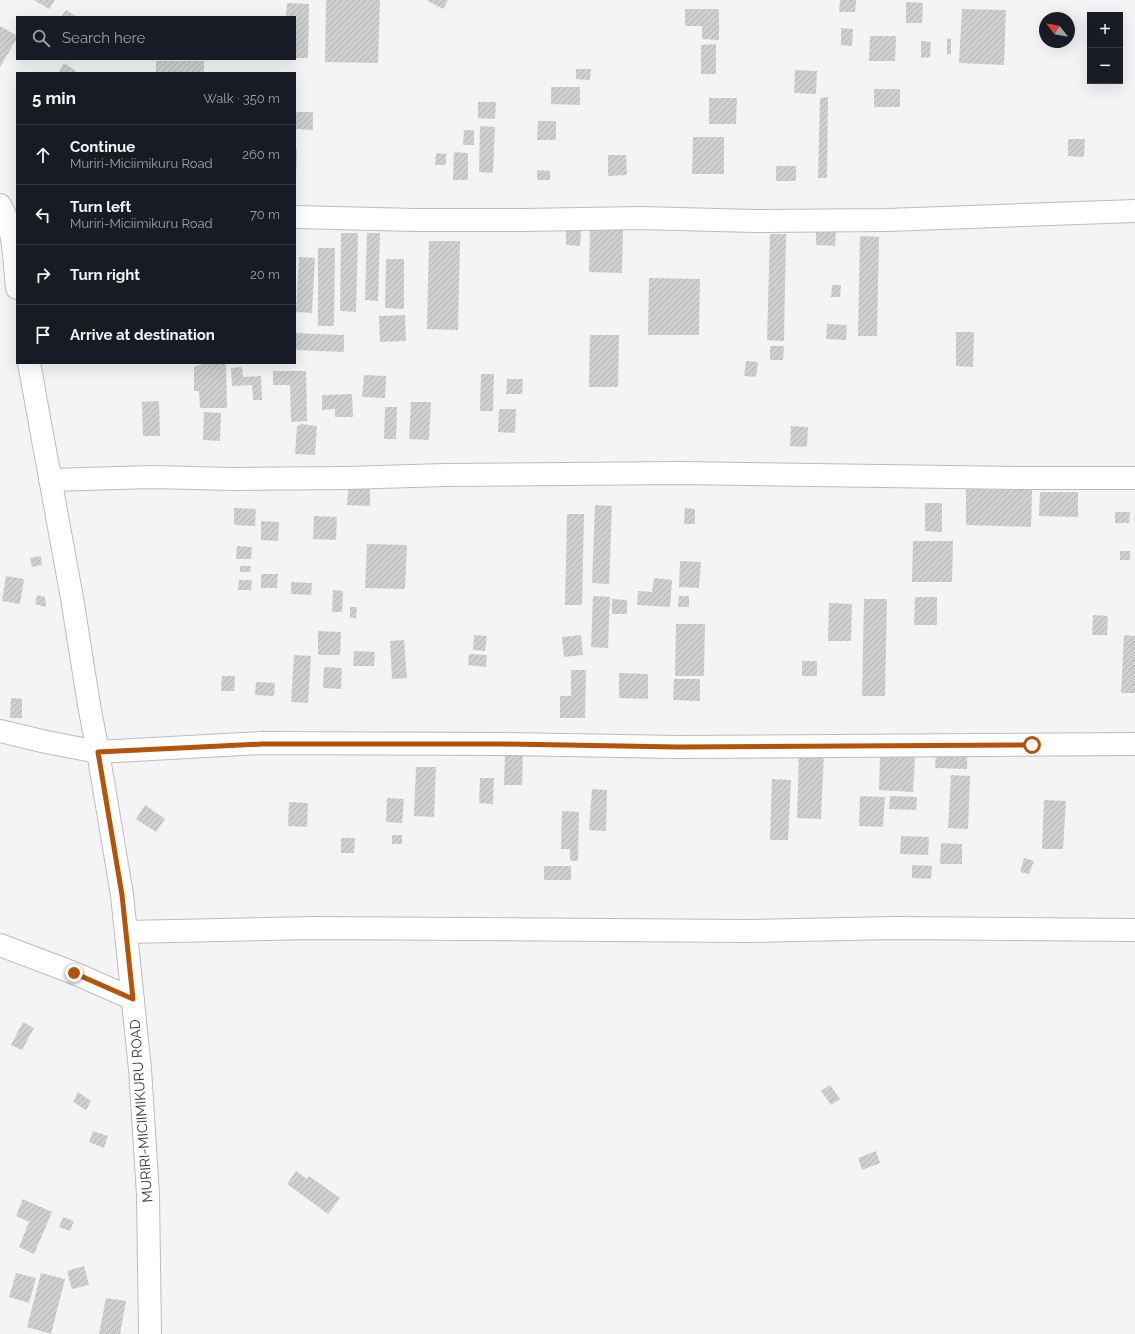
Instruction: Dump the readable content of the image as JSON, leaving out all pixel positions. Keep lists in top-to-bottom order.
{
  "streets": {
    "street": ["MURIRI-MICIIMIKURU ROAD"]
  },
  "north": "top left",
  "page": {
    "map_buttons": ["+", "−"],
    "search": "Search here",
    "heading": ["5 min", "Walk · 350 m"],
    "list": [
      ["Continue", "Muriri-Miciimikuru Road", "260 m"],
      ["Turn left", "Muriri-Miciimikuru Road", "70 m"],
      ["Turn right", "20 m"],
      "Arrive at destination"
    ]
  }
}
